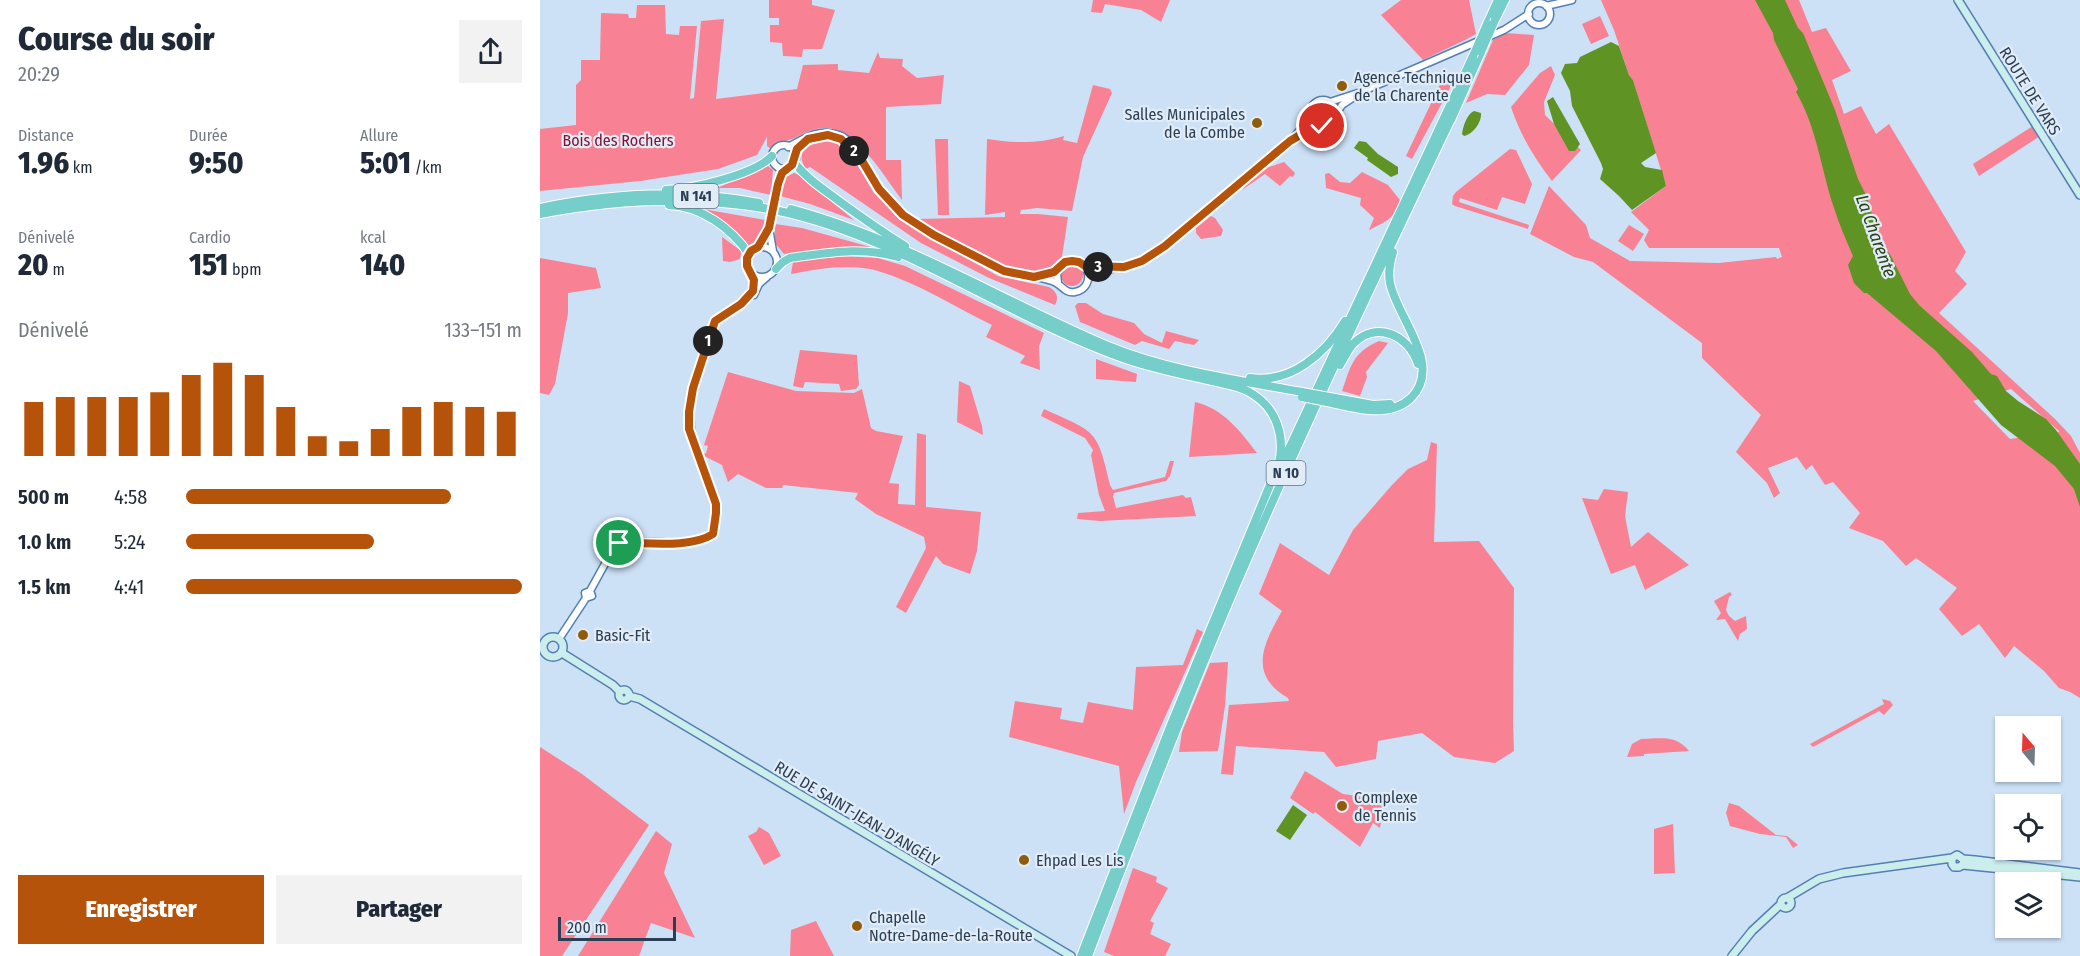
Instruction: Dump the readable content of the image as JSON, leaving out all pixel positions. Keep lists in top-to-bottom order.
{
  "streets": {
    "highway": ["N 141", "N 10"],
    "main road": ["ROUTE DE VARS", "RUE DE SAINT-JEAN-D'ANGÉLY"]
  },
  "water": ["La Charente"],
  "parks": ["Bois des Rochers"],
  "places": [
    "Agence Technique de la Charente",
    "Salles Municipales de la Combe",
    "Basic-Fit",
    "Complexe de Tennis",
    "Ehpad Les Lis",
    "Chapelle Notre-Dame-de-la-Route"
  ],
  "scale_bar": "200 m",
  "north": "top",
  "page": {
    "heading": ["Course du soir", "20:29"],
    "stats": [
      ["Distance", "1.96 km"],
      ["Durée", "9:50"],
      ["Allure", "5:01 /km"],
      ["Dénivelé", "20 m"],
      ["Cardio", "151 bpm"],
      ["kcal", "140"]
    ],
    "pins": ["2", "3", "1"],
    "chart": ["Dénivelé", "133–151 m"],
    "list": [
      {
        "name": "500 m",
        "note": "4:58"
      },
      {
        "name": "1.0 km",
        "note": "5:24"
      },
      {
        "name": "1.5 km",
        "note": "4:41"
      }
    ],
    "buttons": ["Enregistrer", "Partager"],
    "scale": "200 m"
  }
}
